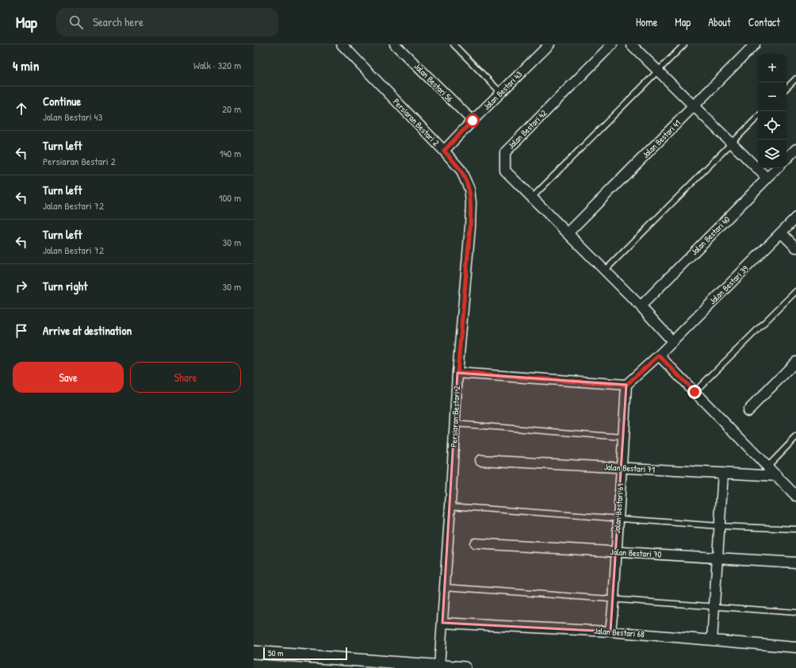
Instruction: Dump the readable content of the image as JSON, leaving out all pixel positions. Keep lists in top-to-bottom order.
{
  "streets": {
    "street": [
      "Jalan Bestari 56",
      "Jalan Bestari 43",
      "Persiaran Bestari 2",
      "Jalan Bestari 42",
      "Jalan Bestari 41",
      "Jalan Bestari 40",
      "Jalan Bestari 39",
      "Jalan Bestari 71",
      "Jalan Bestari 69",
      "Jalan Bestari 70",
      "Jalan Bestari 68"
    ]
  },
  "crossings": [
    ["Jalan Bestari 56", "Jalan Bestari 43"],
    ["Jalan Bestari 43", "Persiaran Bestari 2"],
    ["Persiaran Bestari 2", "Jalan Bestari 68"],
    ["Jalan Bestari 42", "Jalan Bestari 41"],
    ["Jalan Bestari 42", "Jalan Bestari 40"],
    ["Jalan Bestari 42", "Jalan Bestari 39"],
    ["Jalan Bestari 39", "Jalan Bestari 69"],
    ["Jalan Bestari 71", "Jalan Bestari 69"],
    ["Jalan Bestari 69", "Jalan Bestari 70"],
    ["Jalan Bestari 69", "Jalan Bestari 68"]
  ],
  "scale_bar": "50 m",
  "page": {
    "header": "Map",
    "search": "Search here",
    "nav": [
      "Home",
      "Map",
      "About",
      "Contact"
    ],
    "heading": ["4 min", "Walk · 320 m"],
    "map_buttons": ["+", "−"],
    "list": [
      ["Continue", "Jalan Bestari 43", "20 m"],
      ["Turn left", "Persiaran Bestari 2", "140 m"],
      ["Turn left", "Jalan Bestari 72", "100 m"],
      ["Turn left", "Jalan Bestari 72", "30 m"],
      ["Turn right", "30 m"],
      "Arrive at destination"
    ],
    "buttons": ["Save", "Share"],
    "scale": "50 m"
  }
}
